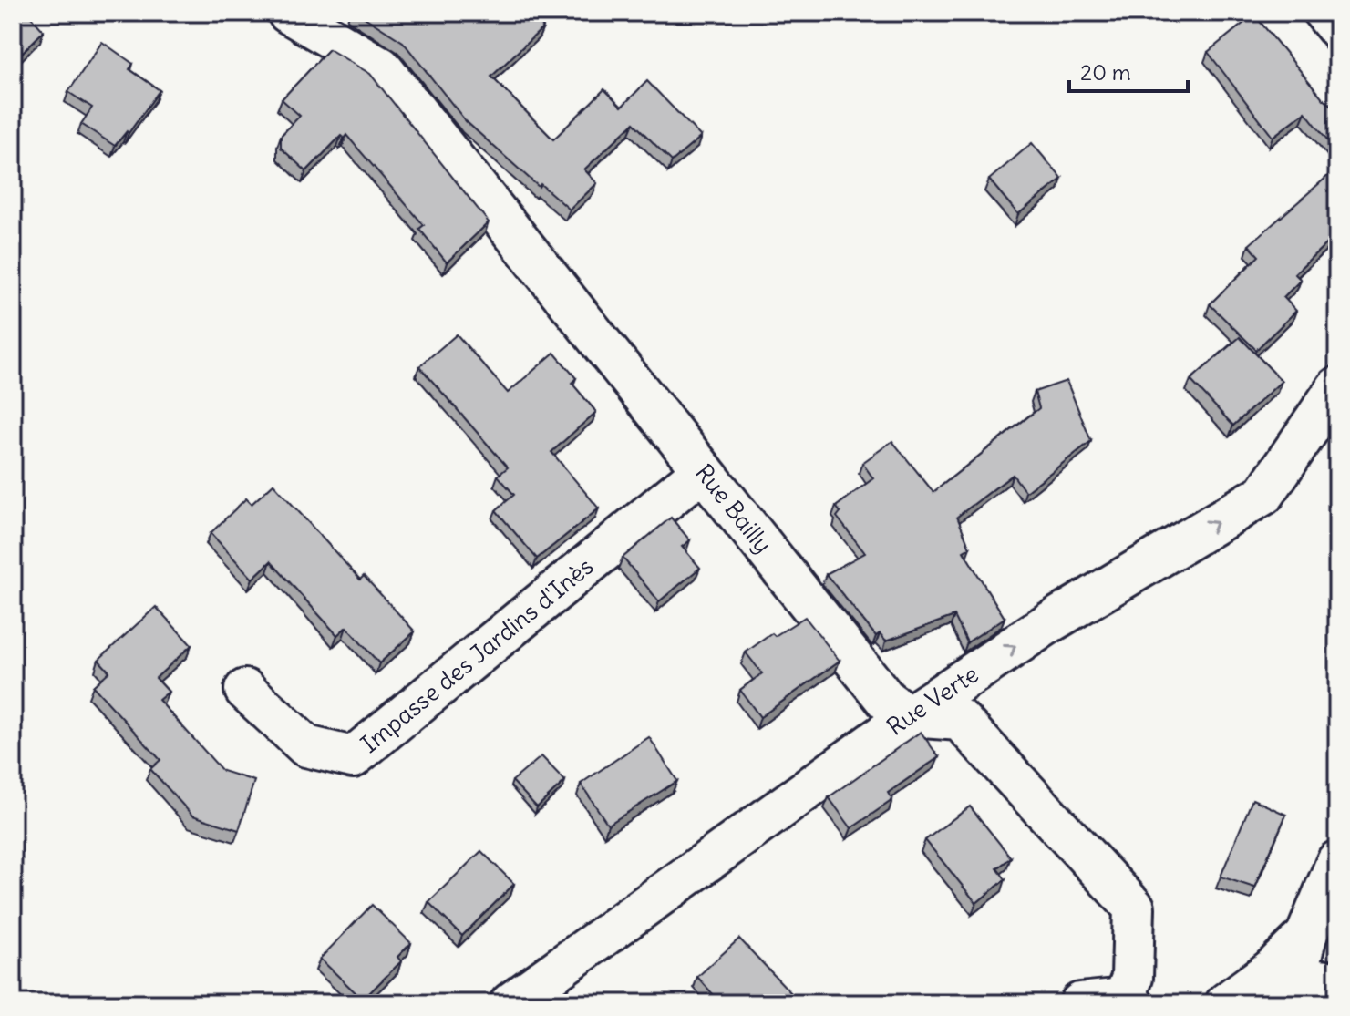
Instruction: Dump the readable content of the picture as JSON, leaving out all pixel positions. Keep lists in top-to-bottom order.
{
  "streets": {
    "street": ["Rue Bailly", "Impasse des Jardins d'Inès", "Rue Verte"]
  },
  "crossings": [
    ["Rue Bailly", "Impasse des Jardins d'Inès"],
    ["Rue Bailly", "Rue Verte"]
  ],
  "one_way": ["Rue Verte"],
  "scale_bar": "20 m"
}
